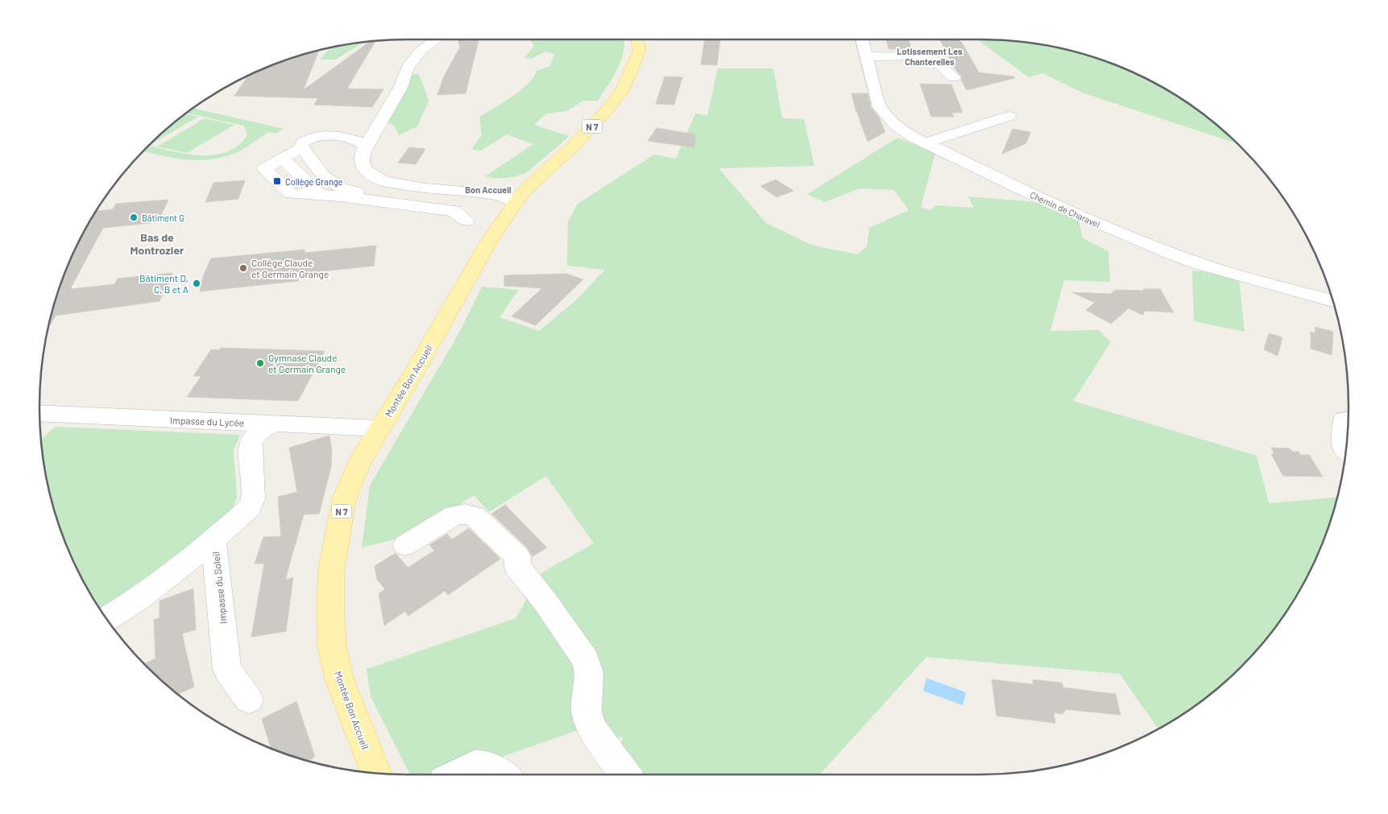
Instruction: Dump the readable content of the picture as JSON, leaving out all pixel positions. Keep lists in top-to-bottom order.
{
  "streets": {
    "main road": ["N 7", "Montée Bon Accueil"],
    "street": ["Chemin de Charavel", "Impasse du Lycée", "Impasse du Soleil"]
  },
  "crossings": [
    ["Montée Bon Accueil", "Impasse du Lycée"],
    ["Impasse du Lycée", "Impasse du Soleil"]
  ],
  "districts": ["Lotissement Les Chanterelles", "Bon Accueil", "Bas de Montrozier"],
  "places": {
    "transit": ["Collège Grange"],
    "other": [
      "Bâtiment G",
      "Collège Claude et Germain Grange",
      "Bâtiment D, C, B et A",
      "Gymnase Claude et Germain Grange"
    ]
  }
}
